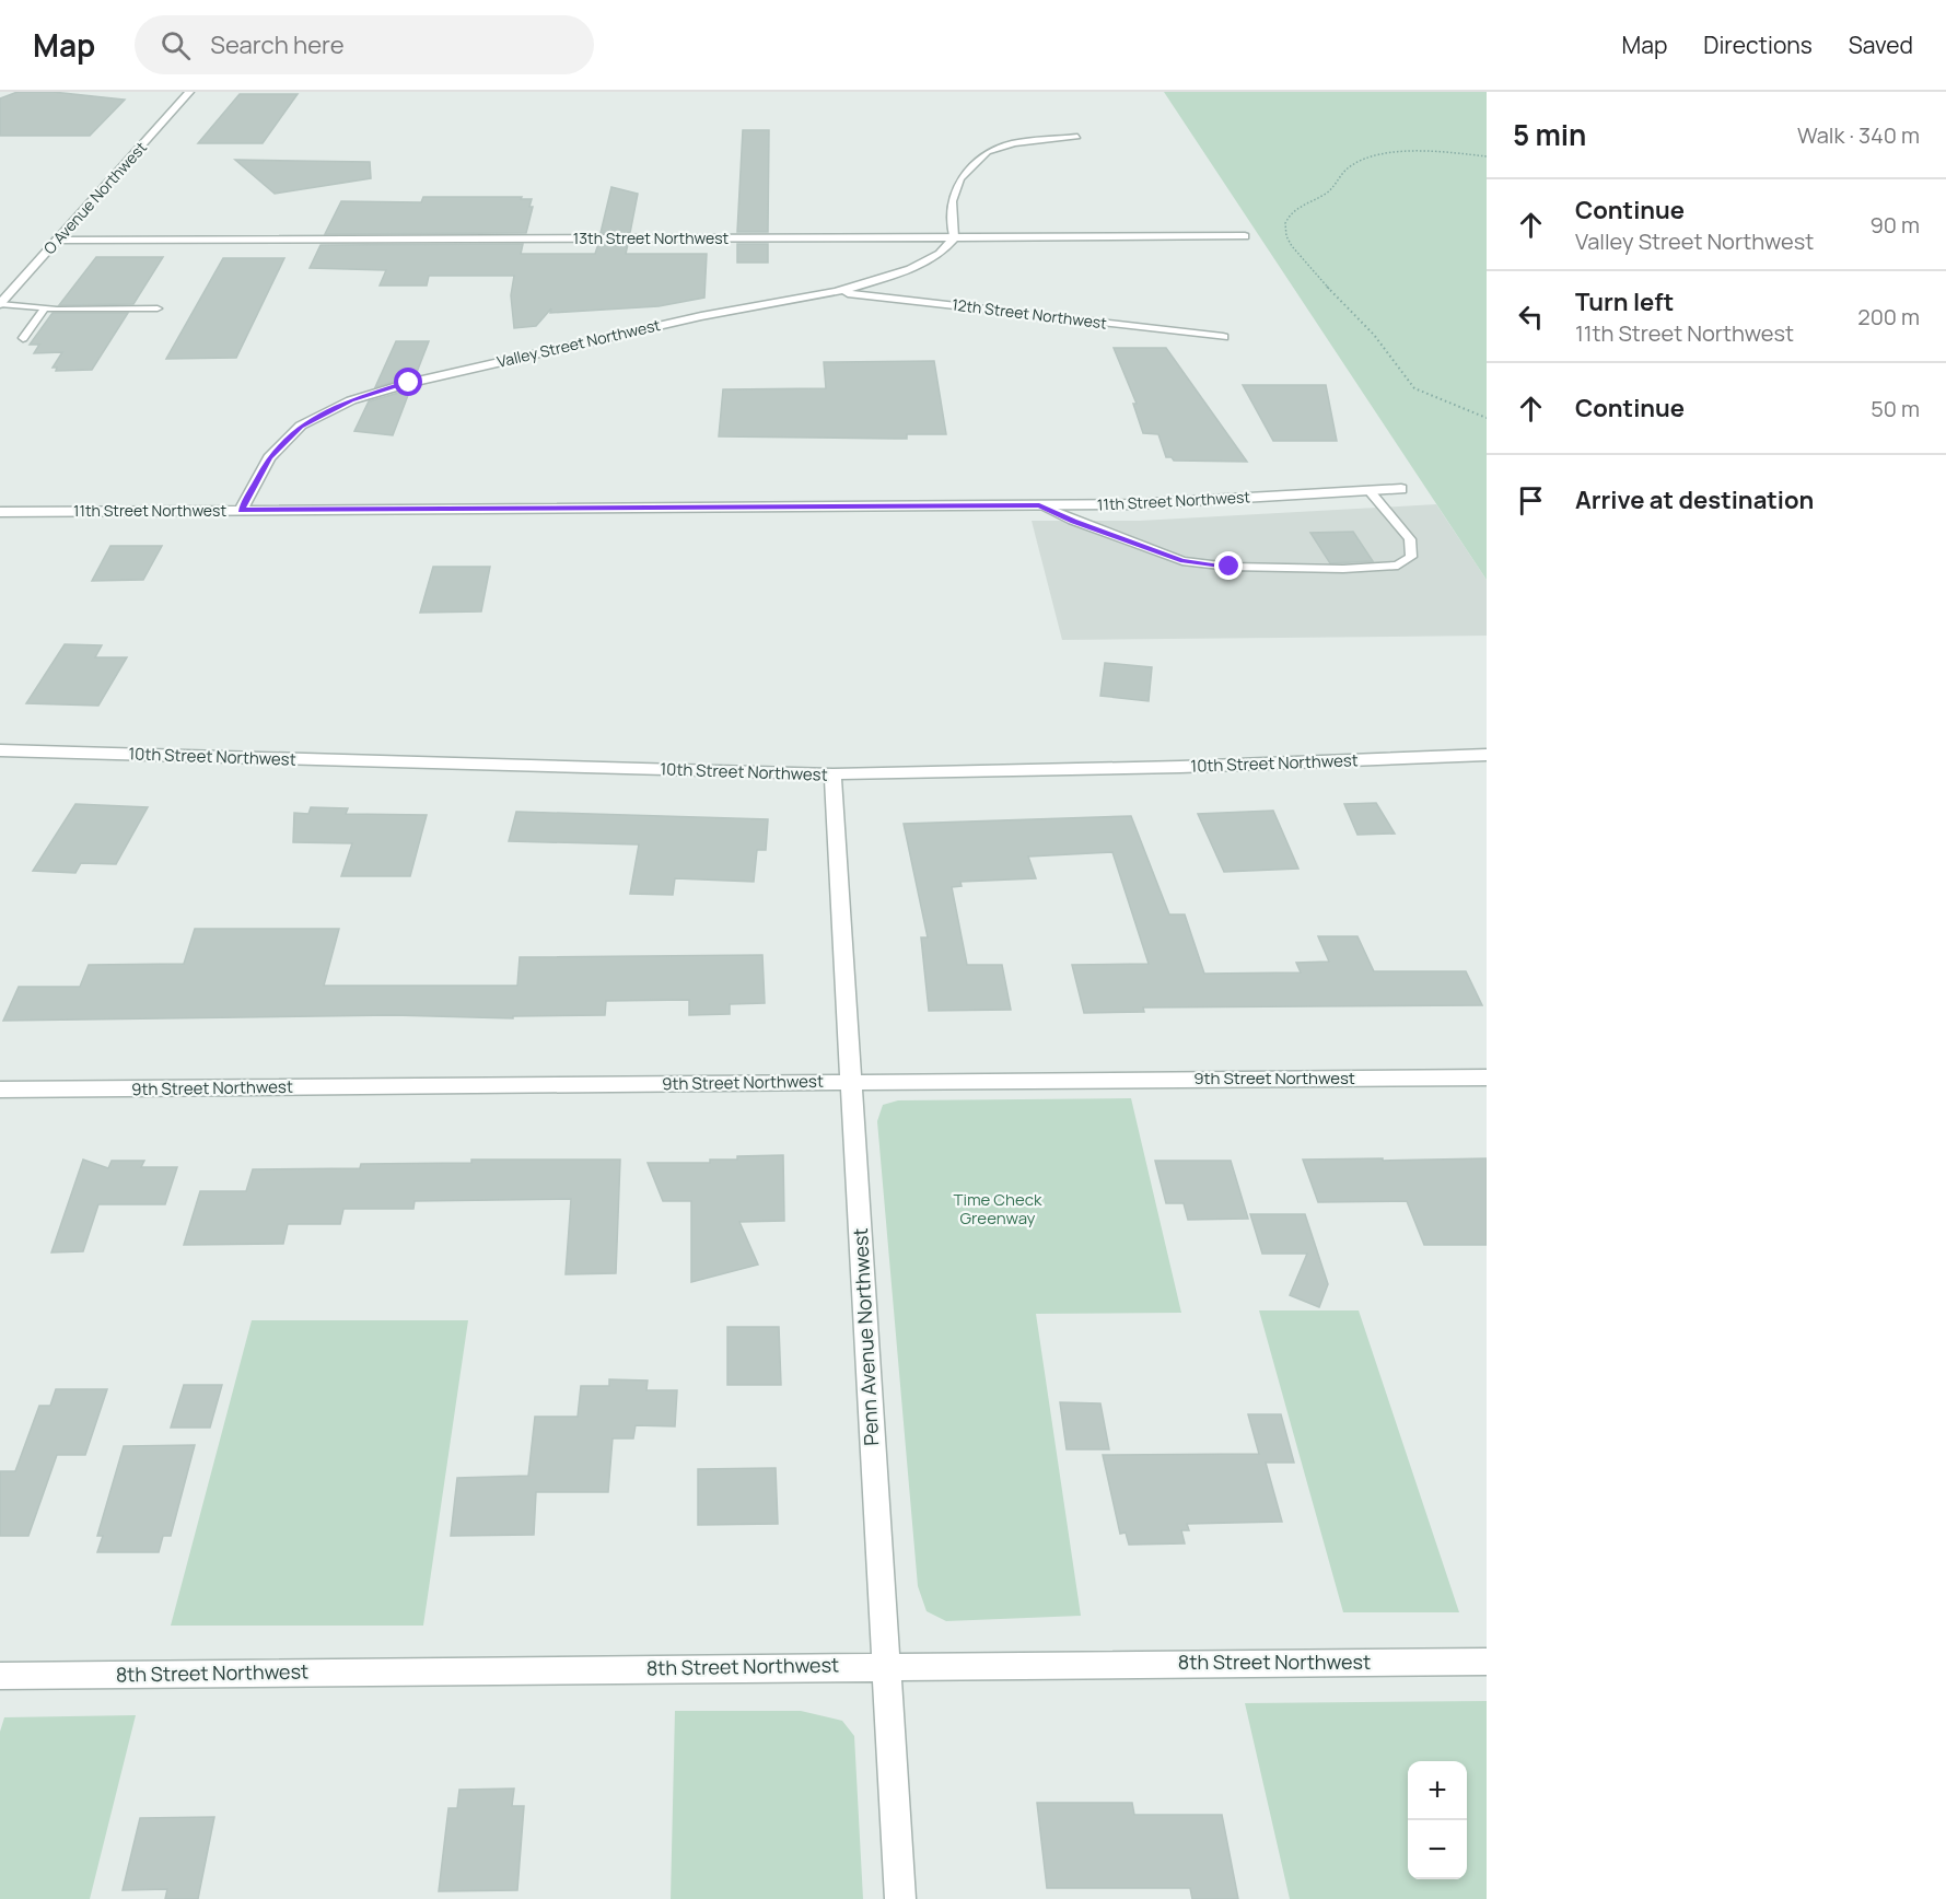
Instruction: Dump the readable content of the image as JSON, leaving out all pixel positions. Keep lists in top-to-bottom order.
{
  "streets": {
    "street": [
      "O Avenue Northwest",
      "13th Street Northwest",
      "12th Street Northwest",
      "Valley Street Northwest",
      "11th Street Northwest",
      "10th Street Northwest",
      "9th Street Northwest",
      "Penn Avenue Northwest",
      "8th Street Northwest"
    ]
  },
  "crossings": [
    ["O Avenue Northwest", "13th Street Northwest"],
    ["13th Street Northwest", "Valley Street Northwest"],
    ["12th Street Northwest", "Valley Street Northwest"],
    ["Valley Street Northwest", "11th Street Northwest"],
    ["10th Street Northwest", "Penn Avenue Northwest"],
    ["9th Street Northwest", "Penn Avenue Northwest"],
    ["Penn Avenue Northwest", "8th Street Northwest"]
  ],
  "parks": ["Time Check Greenway"],
  "page": {
    "header": "Map",
    "search": "Search here",
    "nav": ["Map", "Directions", "Saved"],
    "heading": ["5 min", "Walk · 340 m"],
    "list": [
      ["Continue", "Valley Street Northwest", "90 m"],
      ["Turn left", "11th Street Northwest", "200 m"],
      ["Continue", "50 m"],
      "Arrive at destination"
    ],
    "map_buttons": ["+", "−"]
  }
}
